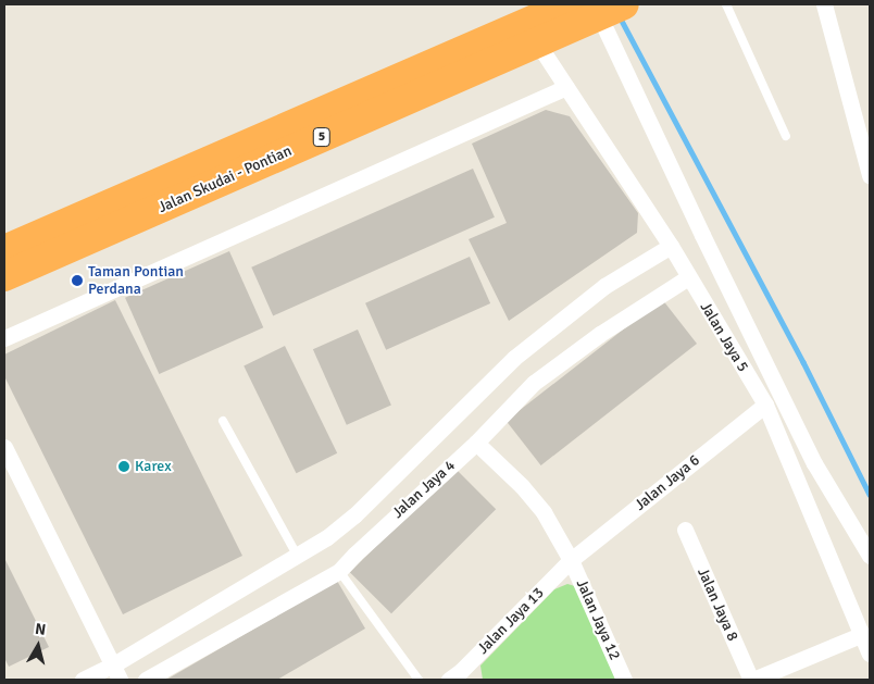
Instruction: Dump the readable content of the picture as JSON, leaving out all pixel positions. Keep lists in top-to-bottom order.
{
  "streets": {
    "highway": ["5", "Jalan Skudai - Pontian"],
    "street": [
      "Jalan Jaya 5",
      "Jalan Jaya 6",
      "Jalan Jaya 4",
      "Jalan Jaya 8",
      "Jalan Jaya 12",
      "Jalan Jaya 13"
    ]
  },
  "crossings": [
    ["Jalan Skudai - Pontian", "Jalan Jaya 5"],
    ["Jalan Jaya 5", "Jalan Jaya 6"],
    ["Jalan Jaya 5", "Jalan Jaya 4"],
    ["Jalan Jaya 6", "Jalan Jaya 12"],
    ["Jalan Jaya 6", "Jalan Jaya 13"],
    ["Jalan Jaya 4", "Jalan Jaya 12"],
    ["Jalan Jaya 12", "Jalan Jaya 13"]
  ],
  "places": ["Taman Pontian Perdana", "Karex"],
  "north": "top"
}
